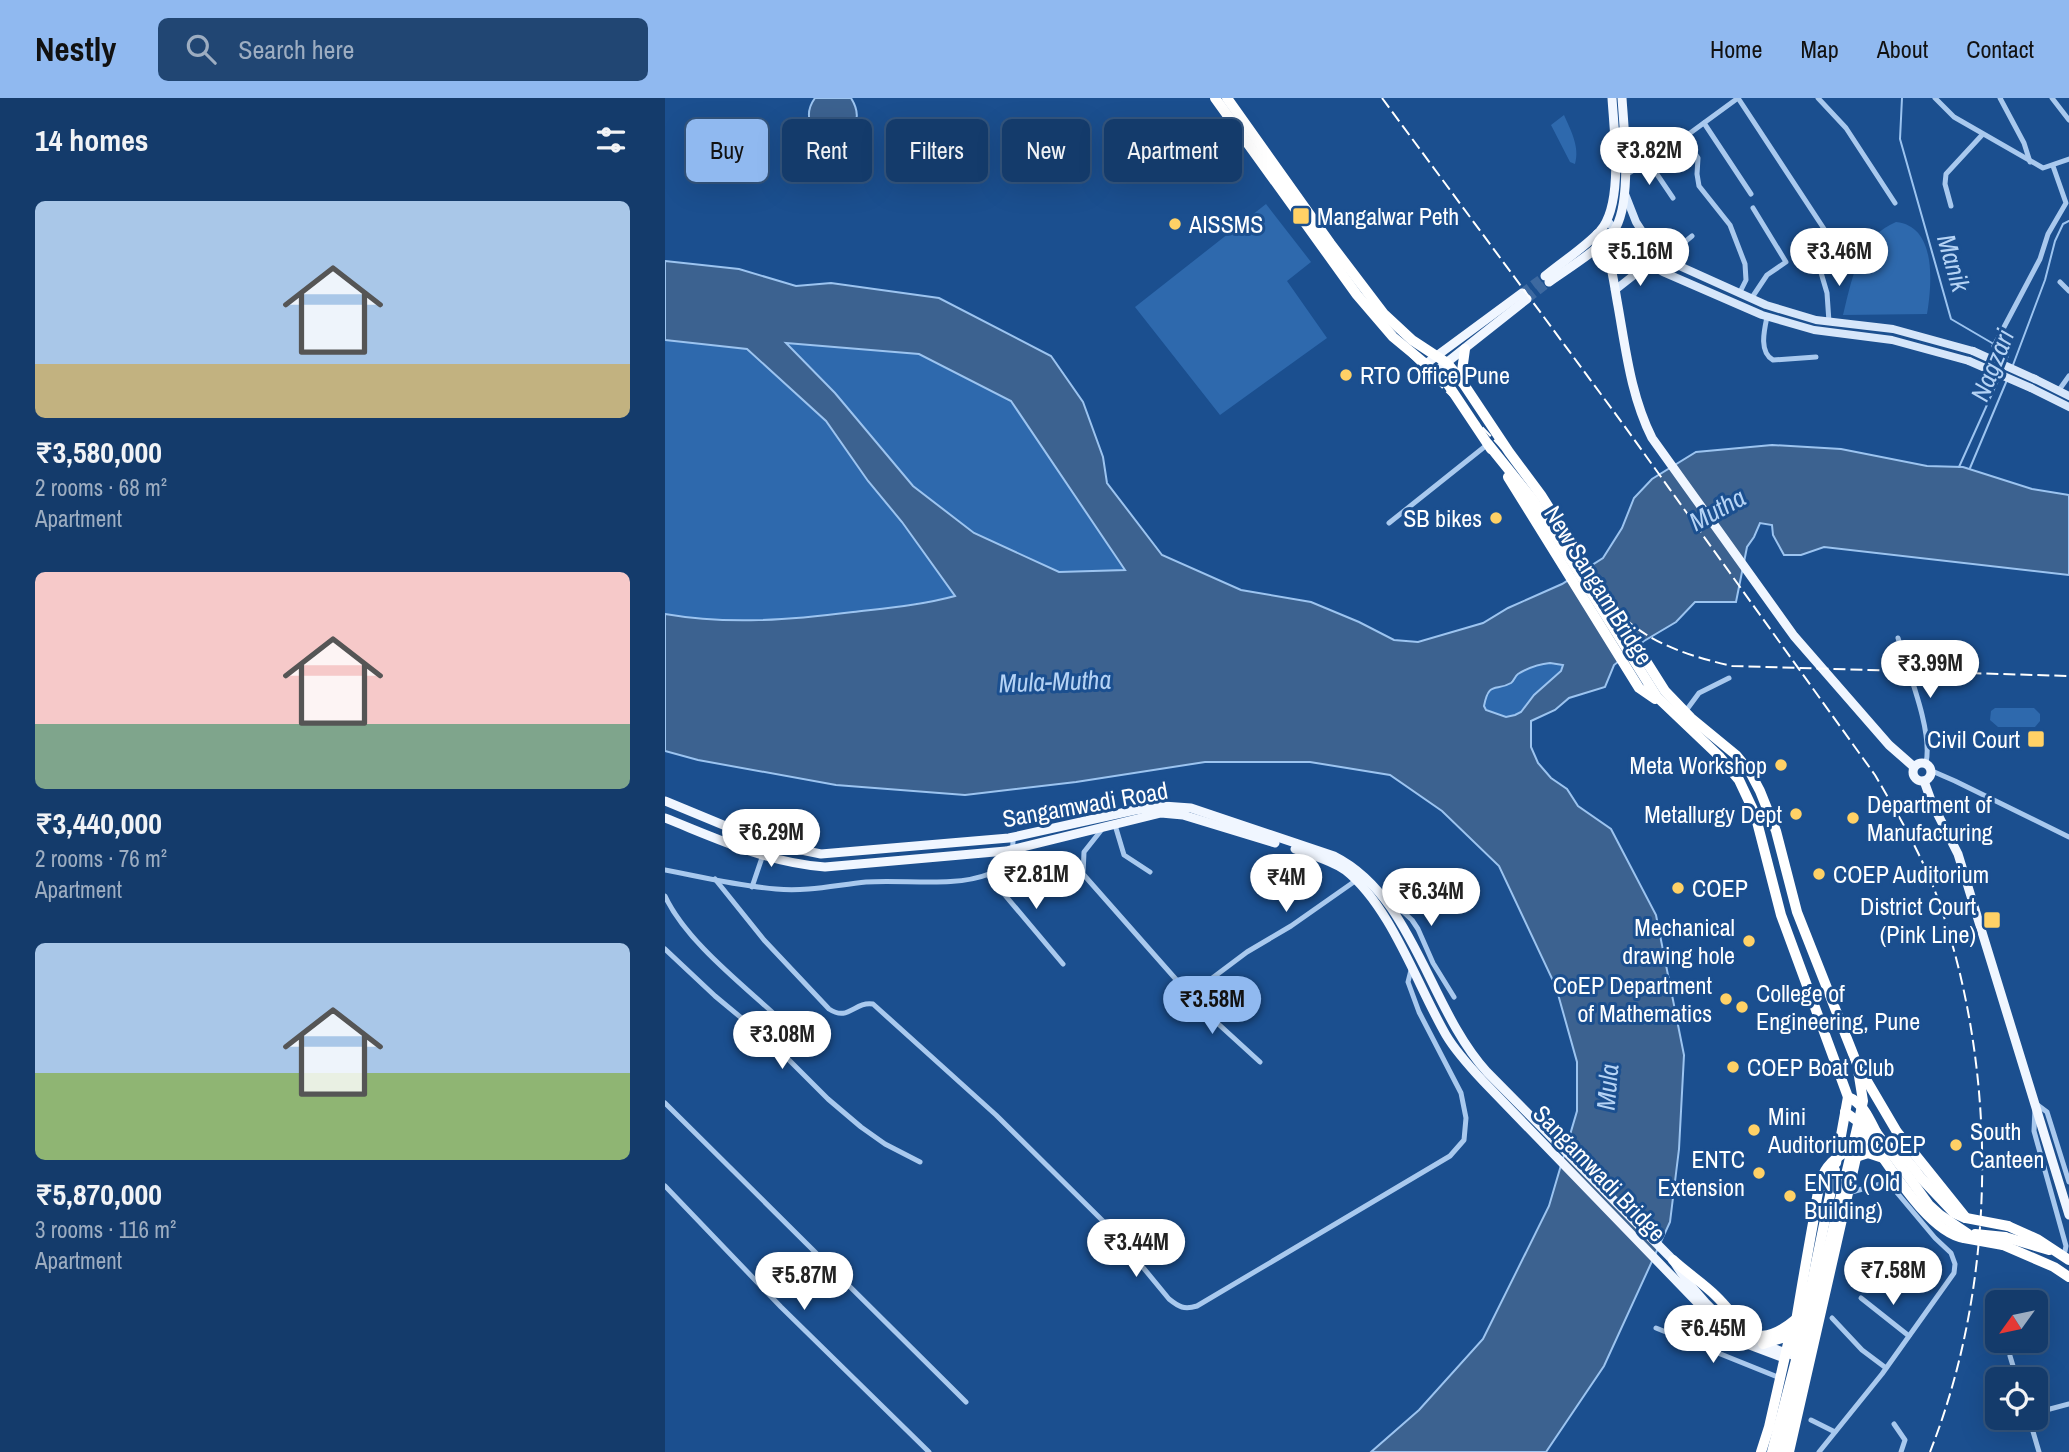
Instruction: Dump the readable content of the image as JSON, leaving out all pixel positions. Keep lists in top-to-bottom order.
{
  "streets": {
    "highway": ["New Sangam Bridge"],
    "main road": ["Sangamwadi Road", "Sangamwadi Bridge"]
  },
  "crossings": [
    ["Sangamwadi Road", "Sangamwadi Bridge"]
  ],
  "water": [
    "Manik",
    "Nagzari",
    "Mutha",
    "Mula-Mutha",
    "Mula"
  ],
  "places": {
    "transit": ["Mangalwar Peth", "Civil Court", "District Court (Pink Line)"],
    "other": [
      "AISSMS",
      "RTO Office Pune",
      "SB bikes",
      "Meta Workshop",
      "Metallurgy Dept",
      "Department of Manufacturing",
      "COEP Auditorium",
      "COEP",
      "Mechanical drawing hole",
      "CoEP Department of Mathematics",
      "College of Engineering, Pune",
      "COEP Boat Club",
      "Mini Auditorium COEP",
      "South Canteen",
      "ENTC Extension",
      "ENTC (Old Building)"
    ]
  },
  "north": "bottom left",
  "page": {
    "header": "Nestly",
    "search": "Search here",
    "nav": [
      "Home",
      "Map",
      "About",
      "Contact"
    ],
    "heading": "14 homes",
    "chip": [
      "Buy",
      "Rent",
      "Filters",
      "New",
      "Apartment"
    ],
    "price": [
      "₹3.82M",
      "₹5.16M",
      "₹3.46M",
      "₹3.99M",
      "₹6.29M",
      "₹2.81M",
      "₹4M",
      "₹6.34M",
      "₹3.58M",
      "₹3.08M",
      "₹3.44M",
      "₹7.58M",
      "₹5.87M",
      "₹6.45M"
    ],
    "list": [
      {
        "name": "₹3,580,000",
        "note": "2 rooms · 68 m² · Apartment"
      },
      {
        "name": "₹3,440,000",
        "note": "2 rooms · 76 m² · Apartment"
      },
      {
        "name": "₹5,870,000",
        "note": "3 rooms · 116 m² · Apartment"
      }
    ]
  }
}
